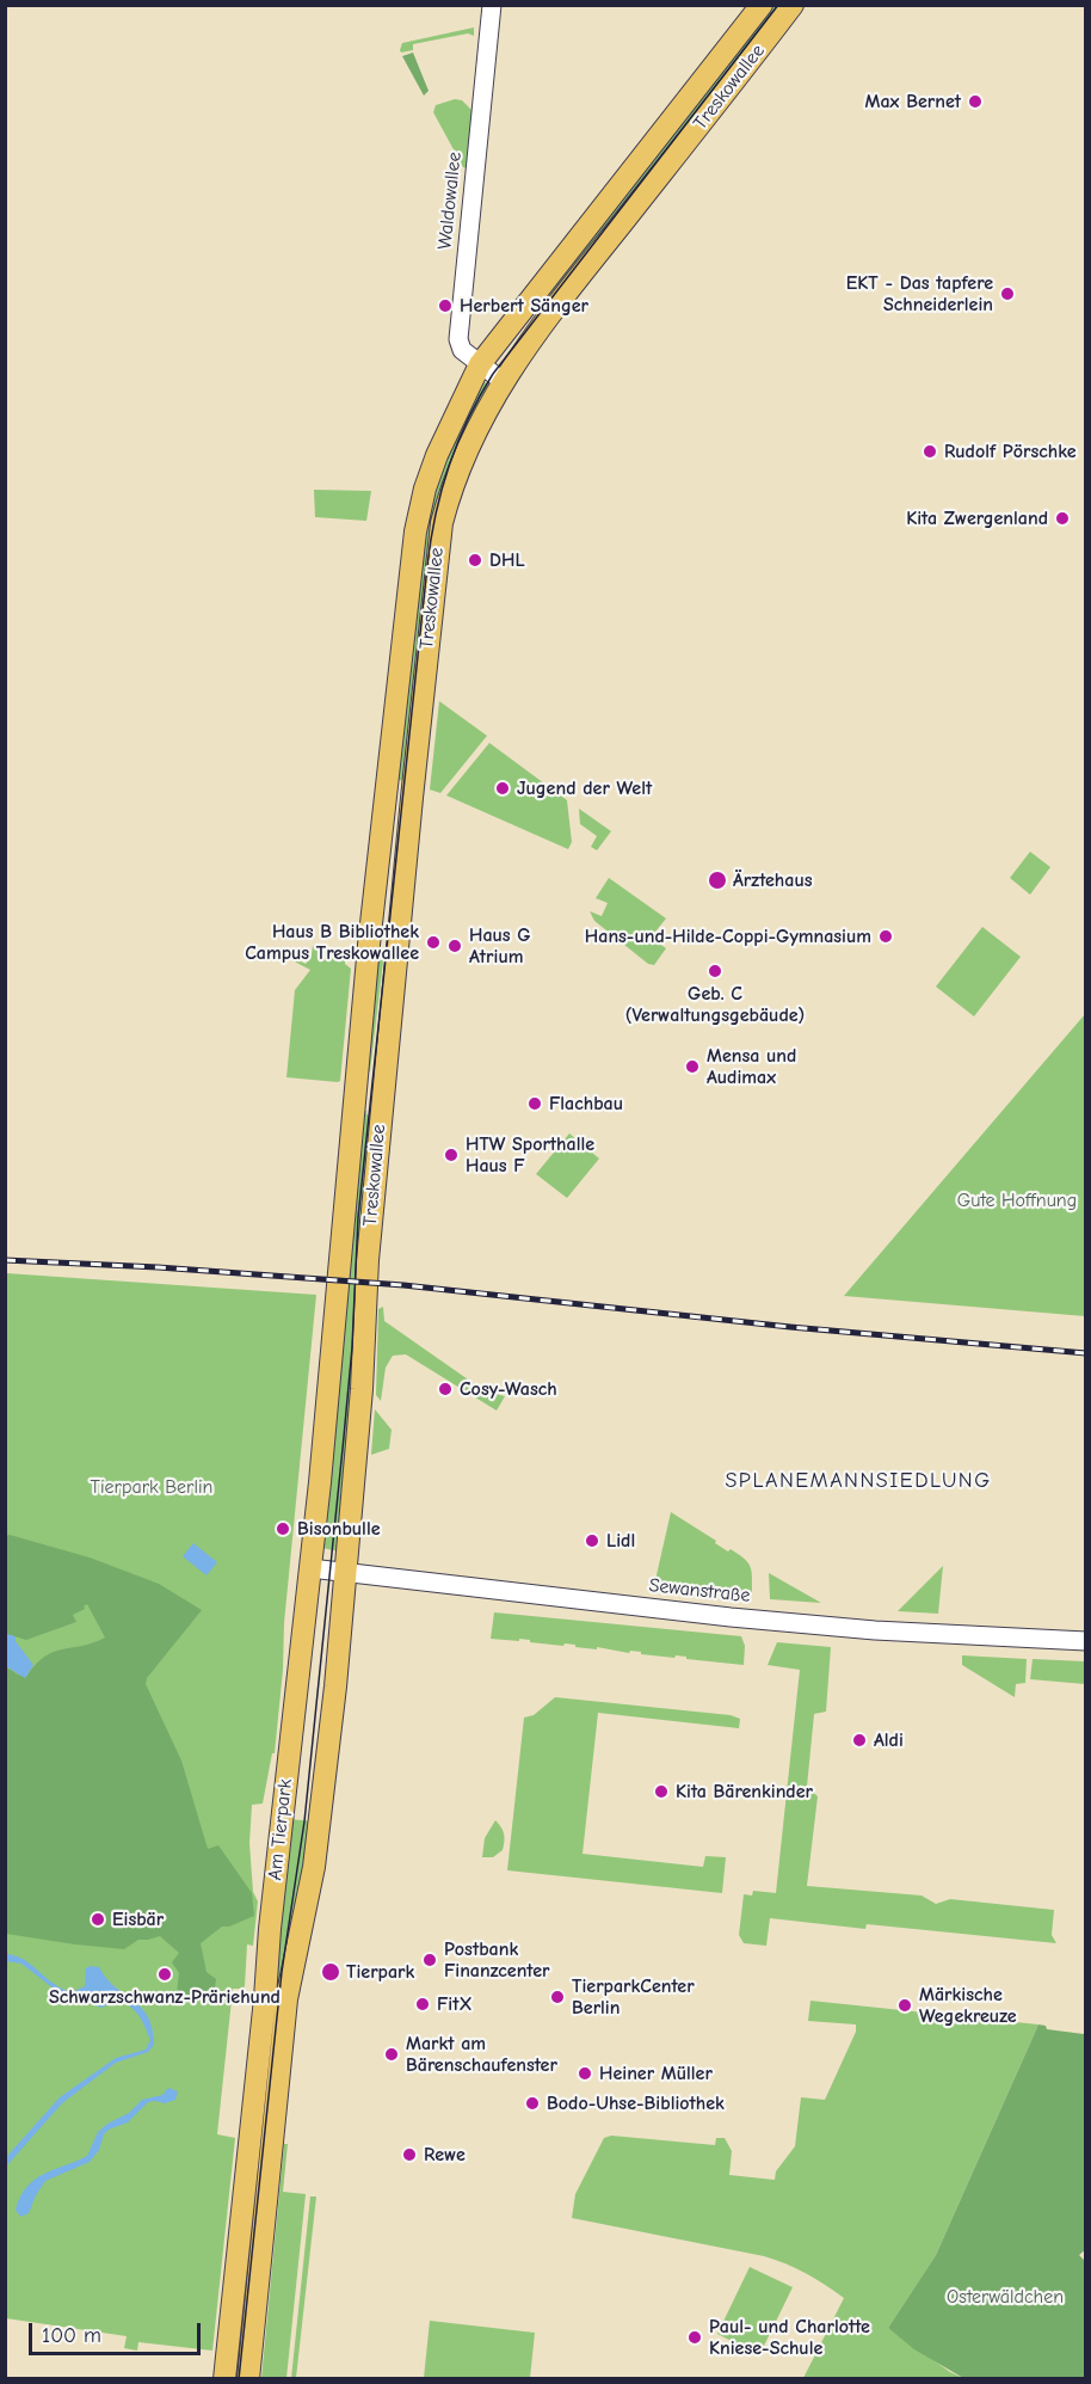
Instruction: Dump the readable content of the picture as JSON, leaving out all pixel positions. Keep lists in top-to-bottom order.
{
  "streets": {
    "main road": ["Treskowallee", "Am Tierpark"],
    "street": ["Waldowallee", "Sewanstraße"]
  },
  "crossings": [
    ["Treskowallee", "Waldowallee"],
    ["Treskowallee", "Am Tierpark"],
    ["Sewanstraße", "Am Tierpark"]
  ],
  "districts": ["SPLANEMANNSIEDLUNG"],
  "parks": ["Gute Hoffnung", "Tierpark Berlin", "Osterwäldchen"],
  "places": [
    "Max Bernet",
    "EKT - Das tapfere Schneiderlein",
    "Herbert Sänger",
    "Rudolf Pörschke",
    "Kita Zwergenland",
    "DHL",
    "Jugend der Welt",
    "Ärztehaus",
    "Hans-und-Hilde-Coppi-Gymnasium",
    "Haus B Bibliothek Campus Treskowallee",
    "Haus G Atrium",
    "Geb. C (Verwaltungsgebäude)",
    "Mensa und Audimax",
    "Flachbau",
    "HTW Sporthalle Haus F",
    "Cosy-Wasch",
    "Bisonbulle",
    "Lidl",
    "Aldi",
    "Kita Bärenkinder",
    "Eisbär",
    "Postbank Finanzcenter",
    "Tierpark",
    "Schwarzschwanz-Präriehund",
    "TierparkCenter Berlin",
    "FitX",
    "Märkische Wegekreuze",
    "Markt am Bärenschaufenster",
    "Heiner Müller",
    "Bodo-Uhse-Bibliothek",
    "Rewe",
    "Paul- und Charlotte Kniese-Schule"
  ],
  "scale_bar": "100 m"
}
